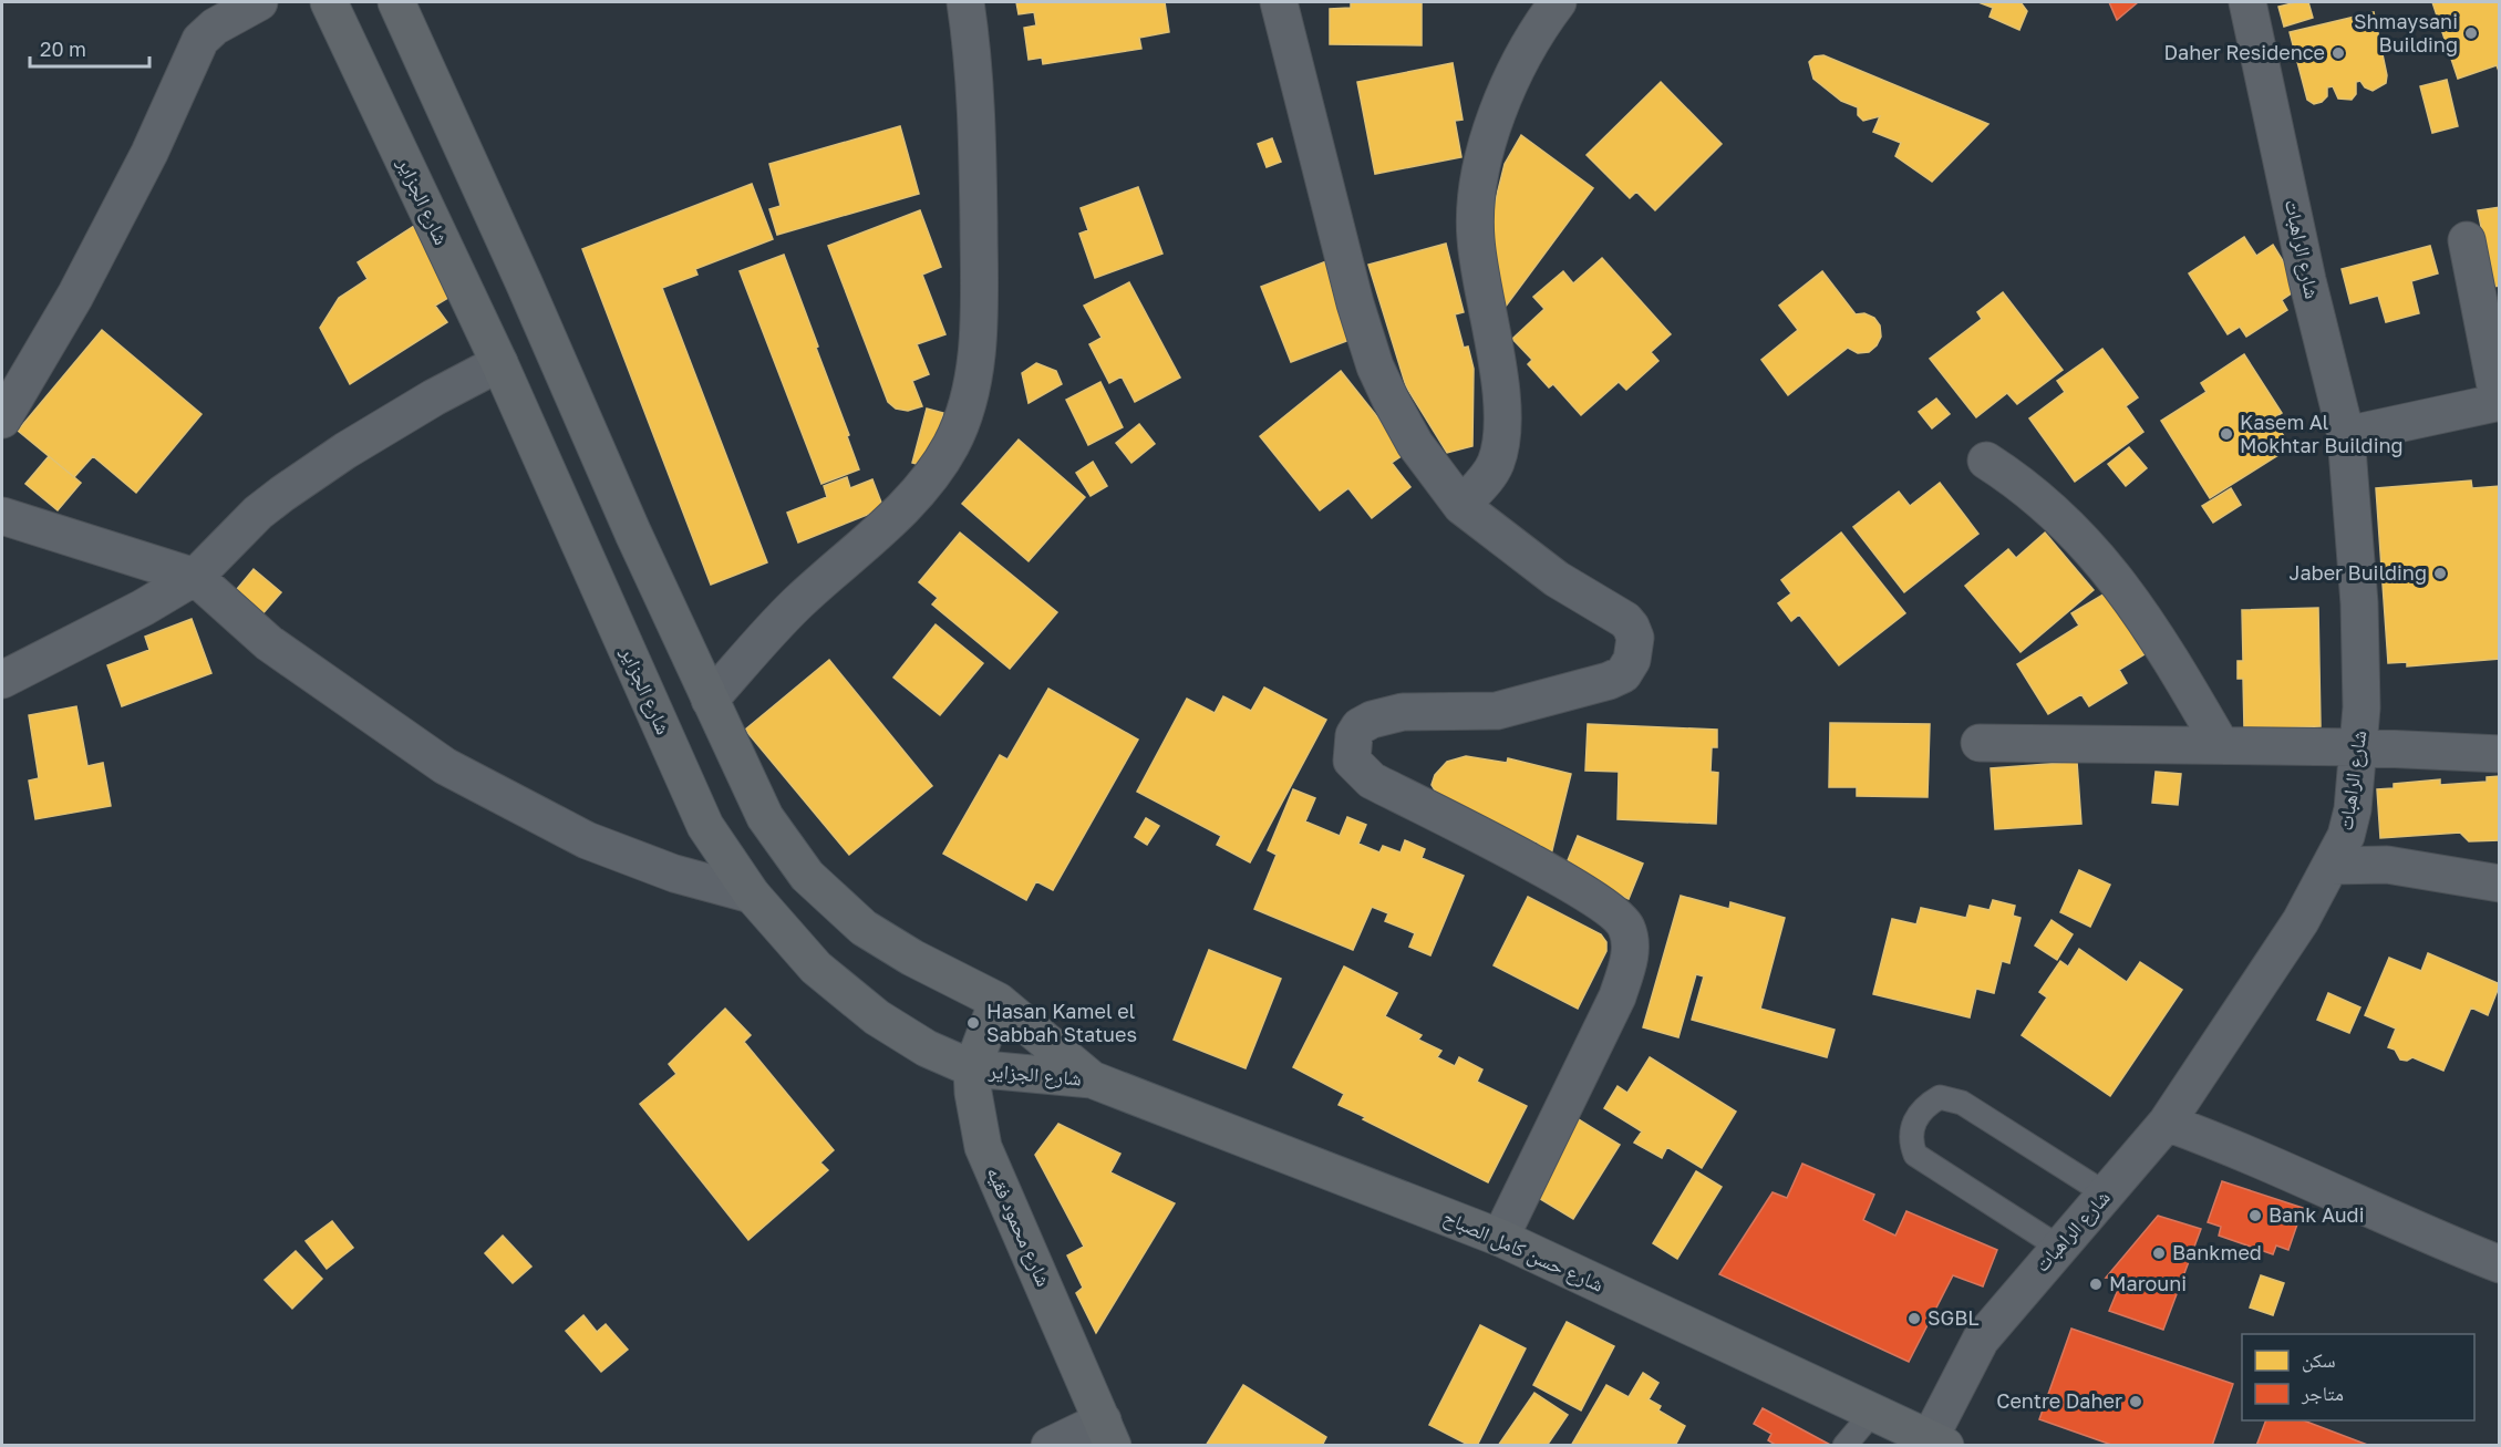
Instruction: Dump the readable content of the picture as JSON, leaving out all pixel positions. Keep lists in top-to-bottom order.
{
  "streets": {
    "main road": ["شارع الجزاير", "شارع محمود فقيه", "شارع حسن كامل الصباح"],
    "street": ["شارع الراهبات"]
  },
  "crossings": [
    ["شارع الجزاير", "شارع محمود فقيه"],
    ["شارع الجزاير", "شارع حسن كامل الصباح"],
    ["شارع الراهبات", "شارع حسن كامل الصباح"]
  ],
  "places": [
    "Shmaysani Building",
    "Daher Residence",
    "Kasem Al Mokhtar Building",
    "Jaber Building",
    "Hasan Kamel el Sabbah Statues",
    "Bank Audi",
    "Bankmed",
    "Marouni",
    "SGBL",
    "Centre Daher"
  ],
  "legend": ["سكن", "متاجر"],
  "scale_bar": "20 m"
}
